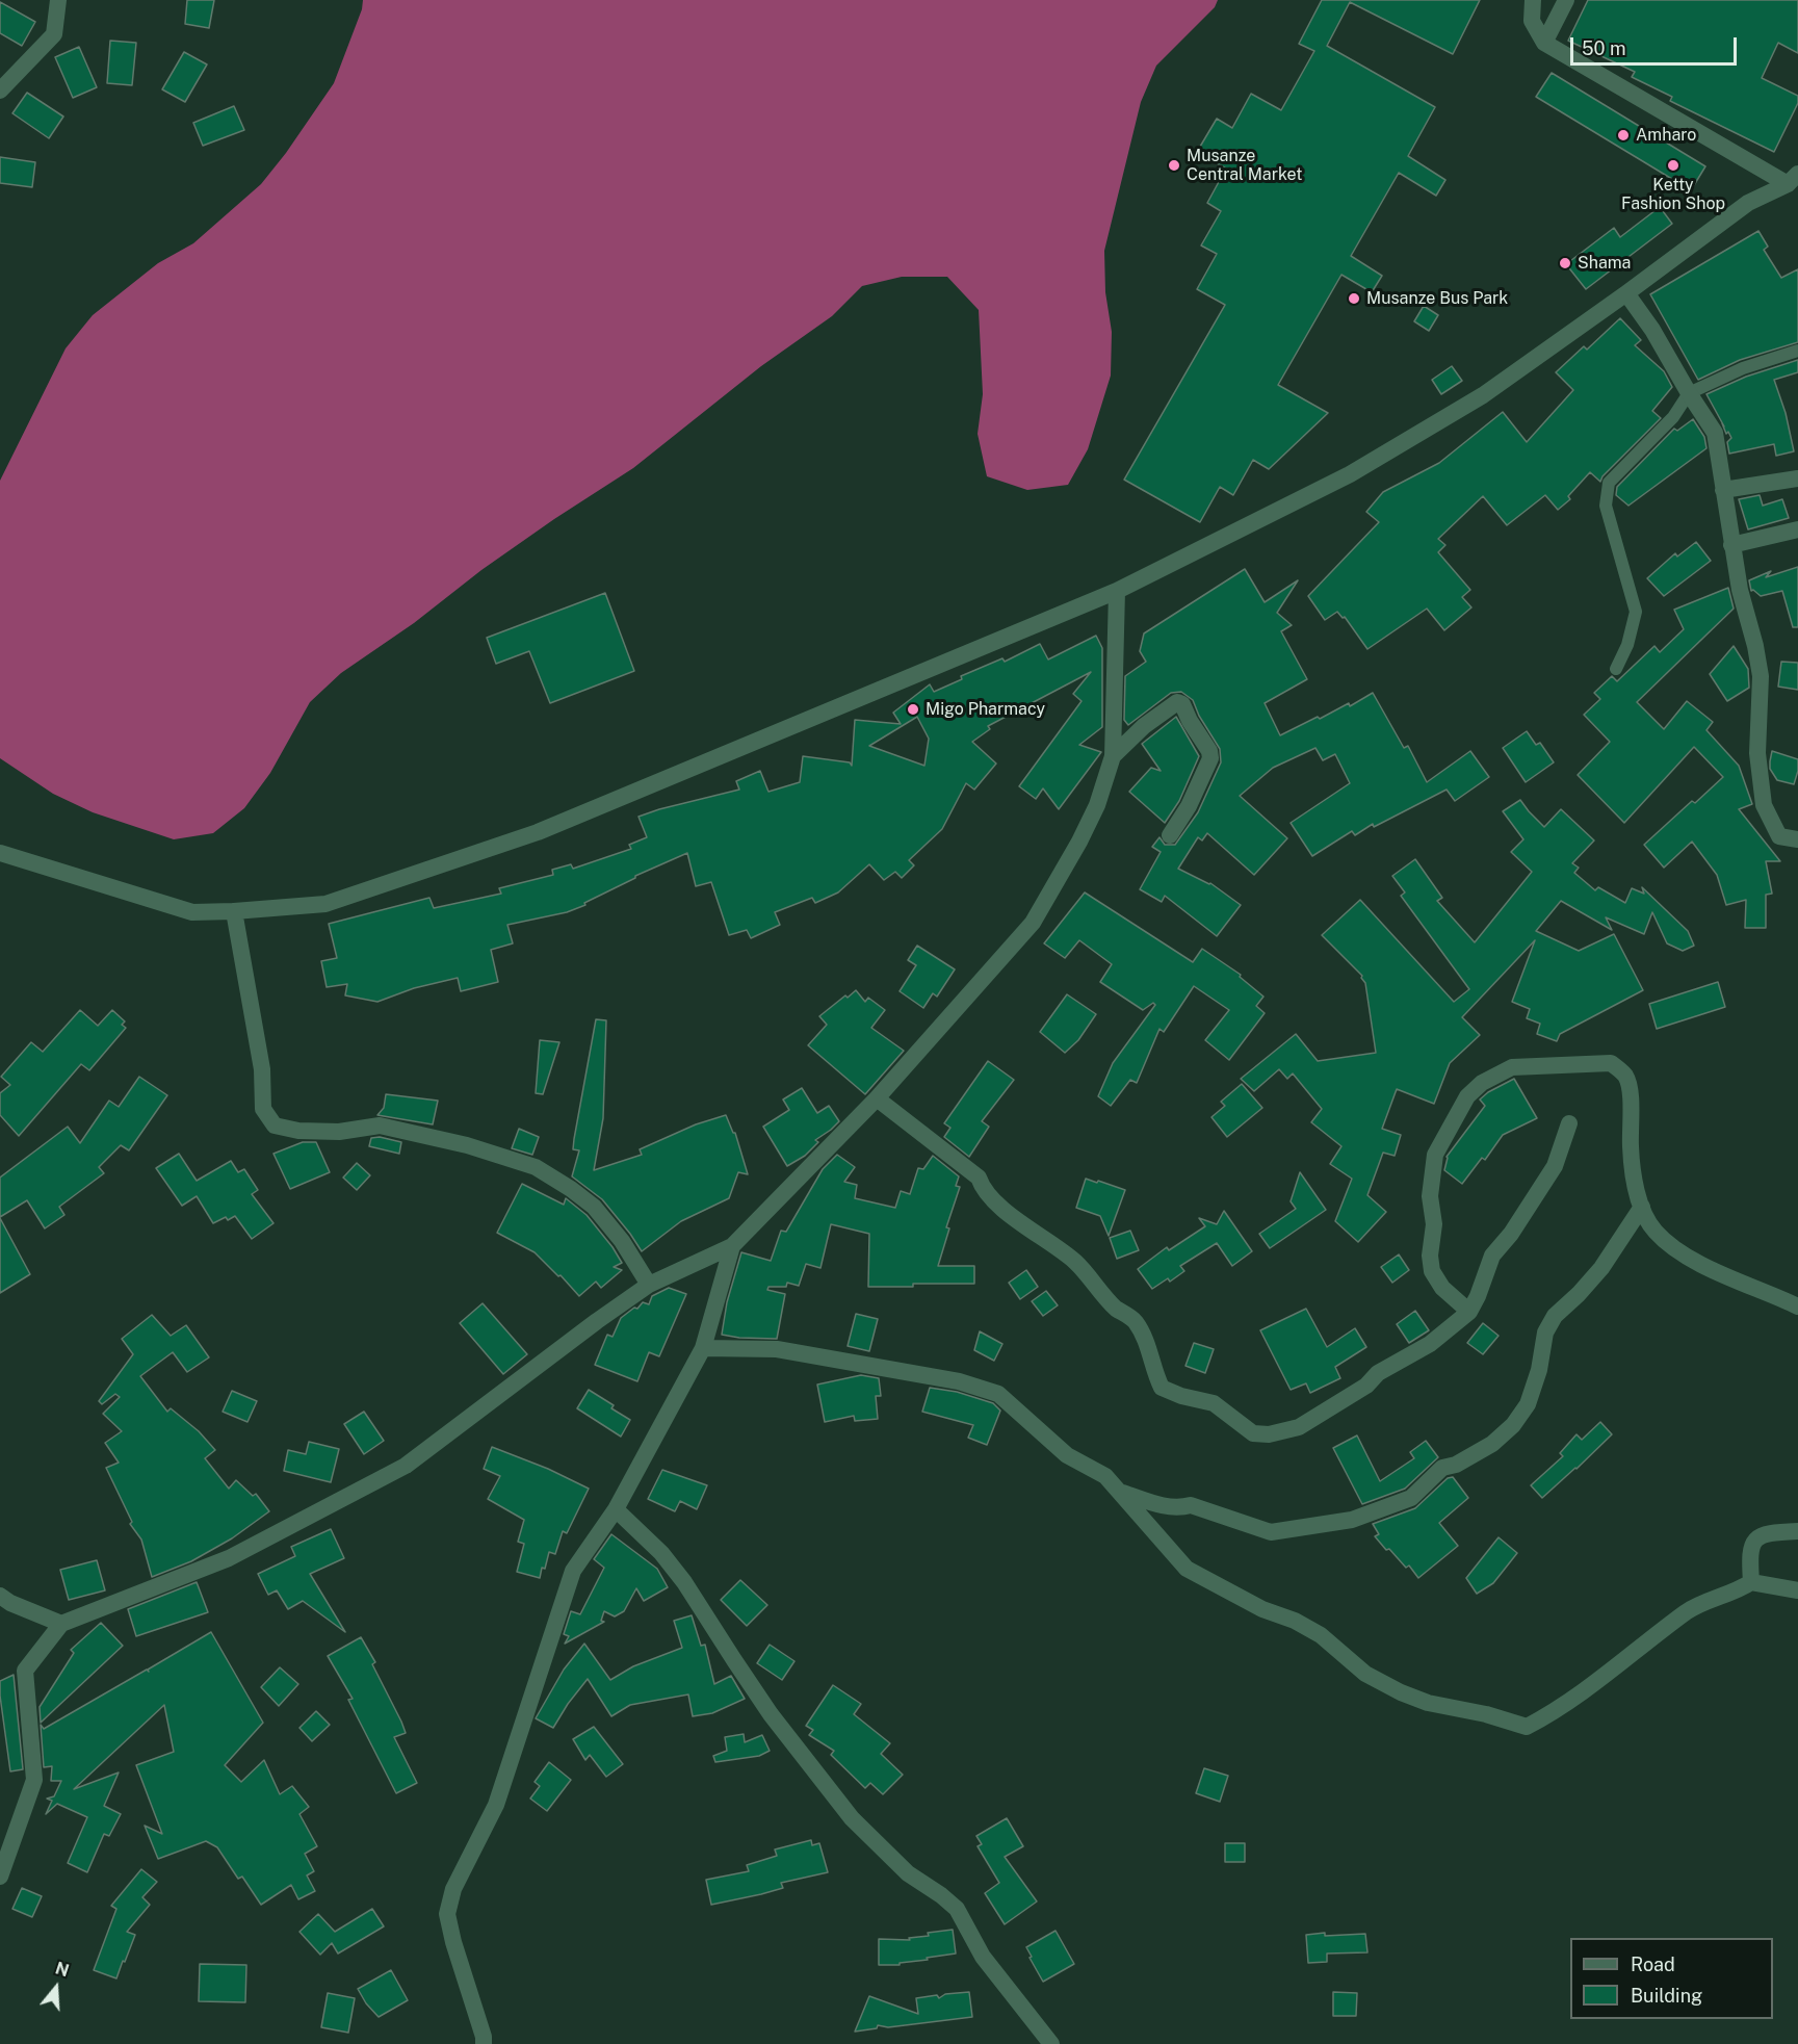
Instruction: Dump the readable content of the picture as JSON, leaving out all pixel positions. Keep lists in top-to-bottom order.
{
  "places": [
    "Amharo",
    "Musanze Central Market",
    "Ketty Fashion Shop",
    "Shama",
    "Musanze Bus Park",
    "Migo Pharmacy"
  ],
  "legend": ["Road", "Building"],
  "scale_bar": "50 m",
  "north": "top"
}
